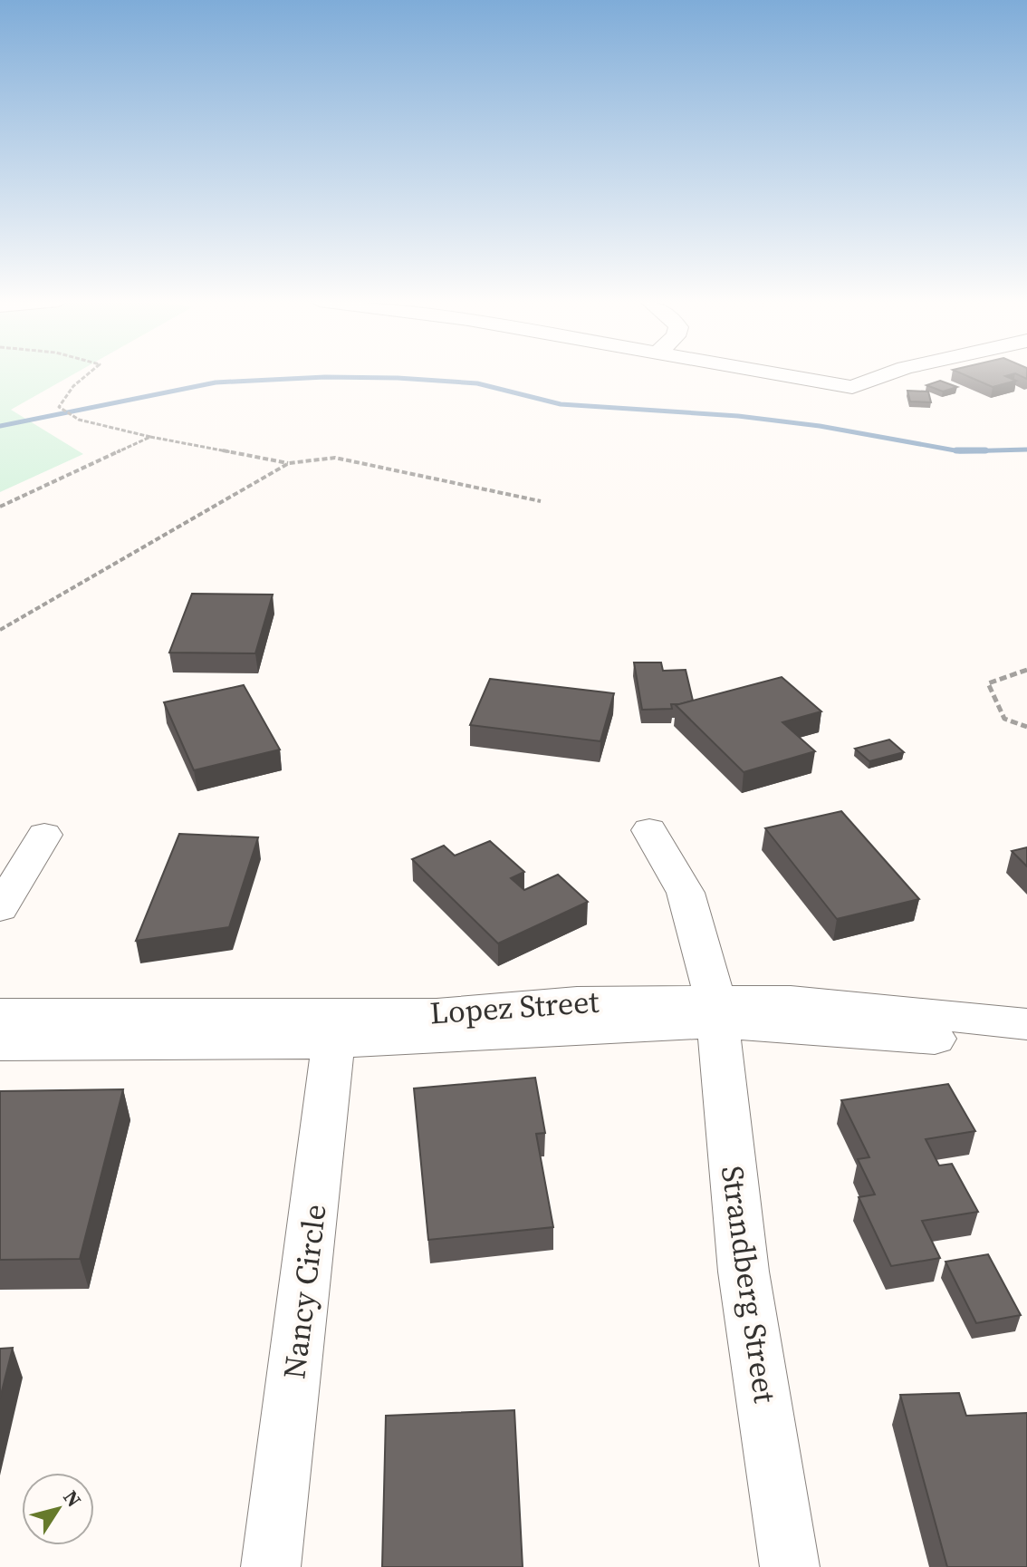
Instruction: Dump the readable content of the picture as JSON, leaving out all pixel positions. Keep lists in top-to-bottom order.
{
  "streets": {
    "street": ["Lopez Street", "Strandberg Street", "Nancy Circle"]
  },
  "crossings": [
    ["Lopez Street", "Strandberg Street"],
    ["Lopez Street", "Nancy Circle"]
  ],
  "north": "top right"
}
